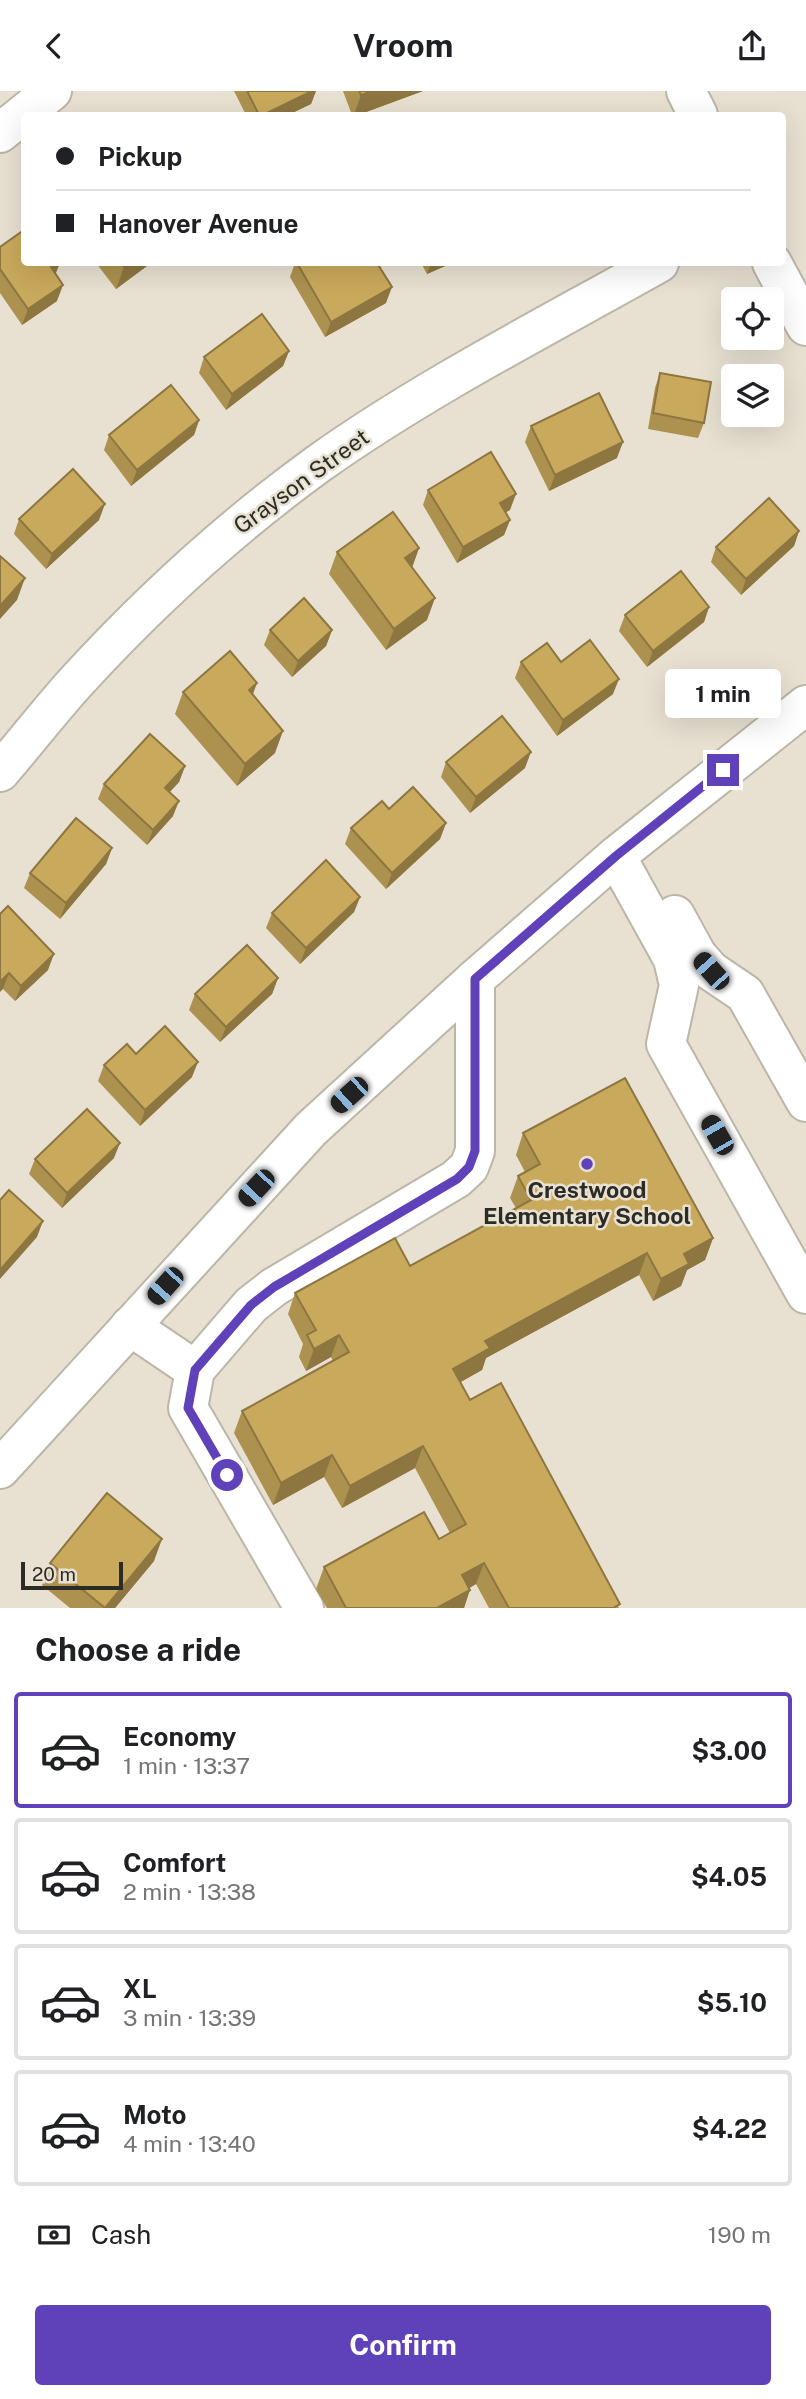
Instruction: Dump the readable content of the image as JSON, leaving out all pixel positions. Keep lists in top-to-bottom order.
{
  "streets": {
    "street": ["Grayson Street"]
  },
  "places": ["Crestwood Elementary School"],
  "scale_bar": "20 m",
  "page": {
    "header": "Vroom",
    "banner": ["Pickup", "Hanover Avenue"],
    "bubble": "1 min",
    "scale": "20 m",
    "heading": "Choose a ride",
    "list": [
      {
        "name": "Economy",
        "note": "1 min · 13:37",
        "value": "$3.00"
      },
      {
        "name": "Comfort",
        "note": "2 min · 13:38",
        "value": "$4.05"
      },
      {
        "name": "XL",
        "note": "3 min · 13:39",
        "value": "$5.10"
      },
      {
        "name": "Moto",
        "note": "4 min · 13:40",
        "value": "$4.22"
      }
    ],
    "pay": ["Cash", "190 m"],
    "buttons": "Confirm"
  }
}
